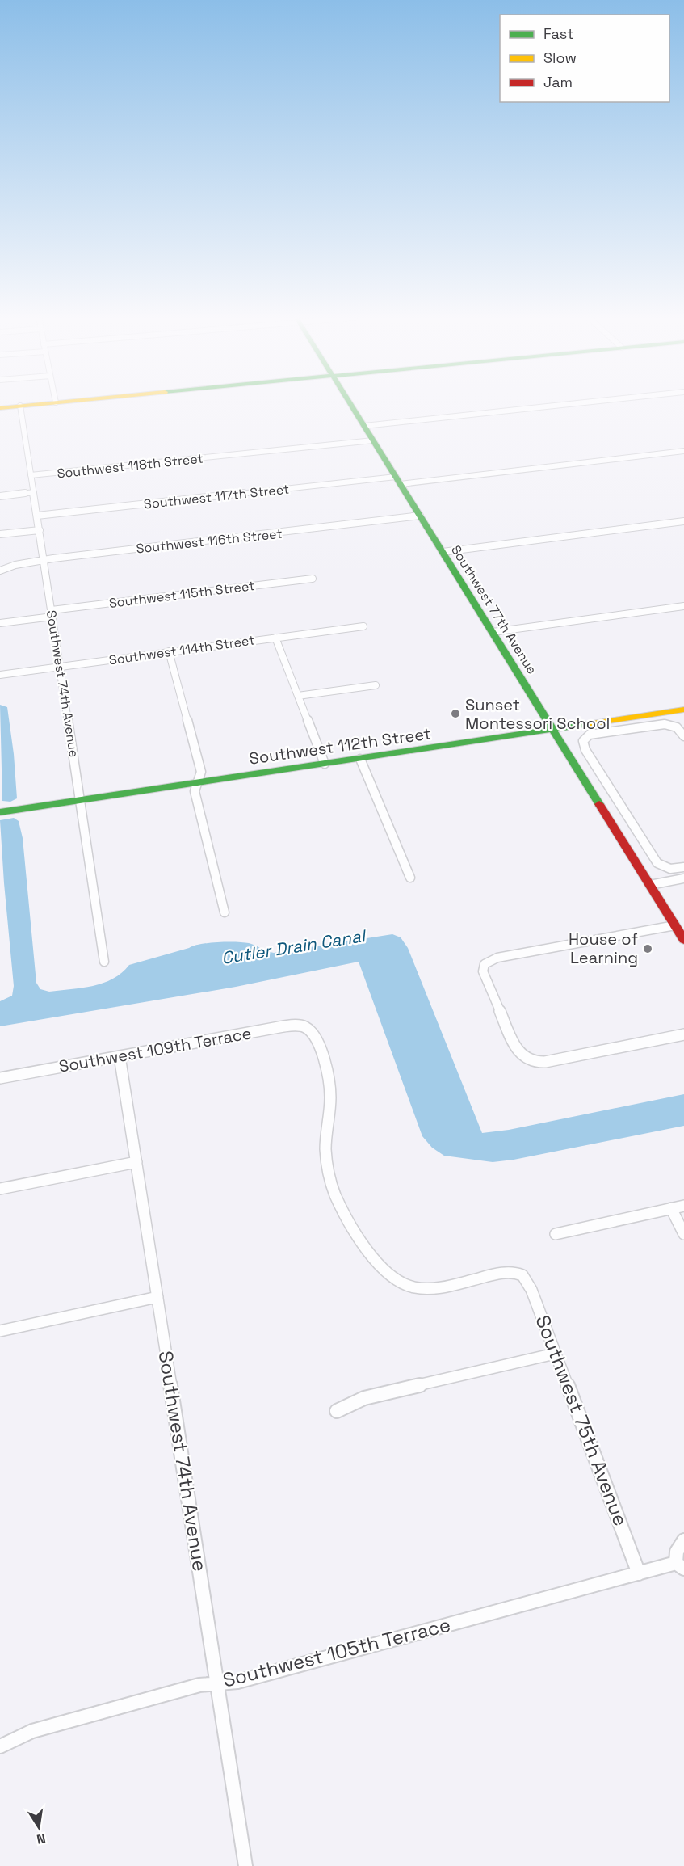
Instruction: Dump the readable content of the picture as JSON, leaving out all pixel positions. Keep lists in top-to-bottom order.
{
  "streets": {
    "street": [
      "Southwest 118th Street",
      "Southwest 117th Street",
      "Southwest 116th Street",
      "Southwest 115th Street",
      "Southwest 77th Avenue",
      "Southwest 114th Street",
      "Southwest 74th Avenue",
      "Southwest 112th Street",
      "Southwest 109th Terrace",
      "Southwest 75th Avenue",
      "Southwest 105th Terrace"
    ]
  },
  "crossings": [
    ["Southwest 118th Street", "Southwest 77th Avenue"],
    ["Southwest 118th Street", "Southwest 74th Avenue"],
    ["Southwest 117th Street", "Southwest 77th Avenue"],
    ["Southwest 117th Street", "Southwest 74th Avenue"],
    ["Southwest 116th Street", "Southwest 77th Avenue"],
    ["Southwest 116th Street", "Southwest 74th Avenue"],
    ["Southwest 115th Street", "Southwest 74th Avenue"],
    ["Southwest 77th Avenue", "Southwest 112th Street"],
    ["Southwest 114th Street", "Southwest 74th Avenue"],
    ["Southwest 74th Avenue", "Southwest 112th Street"],
    ["Southwest 74th Avenue", "Southwest 109th Terrace"],
    ["Southwest 74th Avenue", "Southwest 105th Terrace"],
    ["Southwest 109th Terrace", "Southwest 75th Avenue"],
    ["Southwest 75th Avenue", "Southwest 105th Terrace"]
  ],
  "water": ["Cutler Drain Canal"],
  "places": ["Sunset Montessori School", "House of Learning"],
  "legend": ["Fast", "Slow", "Jam"],
  "north": "bottom"
}
